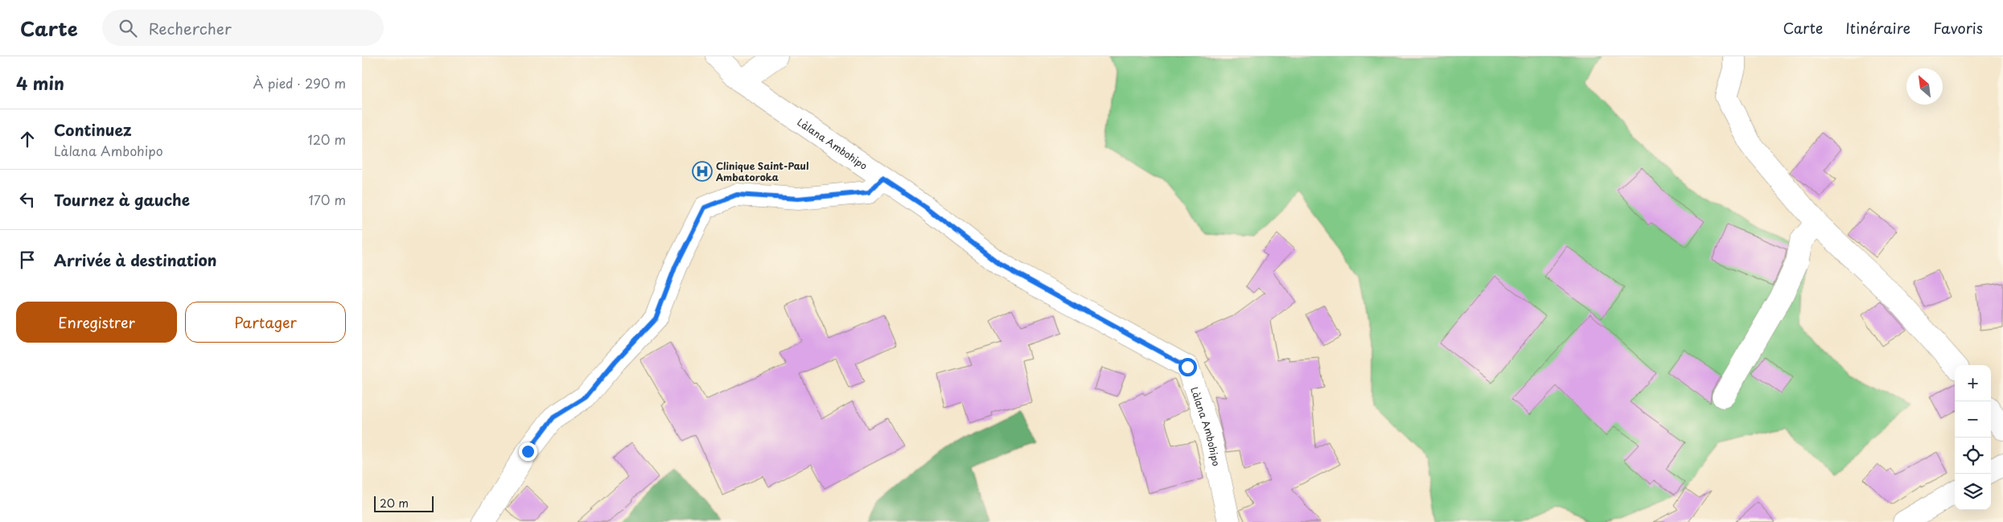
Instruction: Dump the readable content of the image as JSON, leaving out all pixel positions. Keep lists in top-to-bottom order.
{
  "streets": {
    "street": ["Làlana Ambohipo"]
  },
  "places": {
    "hospital": ["Clinique Saint-Paul Ambatoroka"]
  },
  "scale_bar": "20 m",
  "north": "top left",
  "page": {
    "header": "Carte",
    "search": "Rechercher",
    "nav": ["Carte", "Itinéraire", "Favoris"],
    "heading": ["4 min", "À pied · 290 m"],
    "list": [
      ["Continuez", "Làlana Ambohipo", "120 m"],
      ["Tournez à gauche", "170 m"],
      "Arrivée à destination"
    ],
    "buttons": ["Enregistrer", "Partager"],
    "map_buttons": ["+", "−"],
    "scale": "20 m"
  }
}
